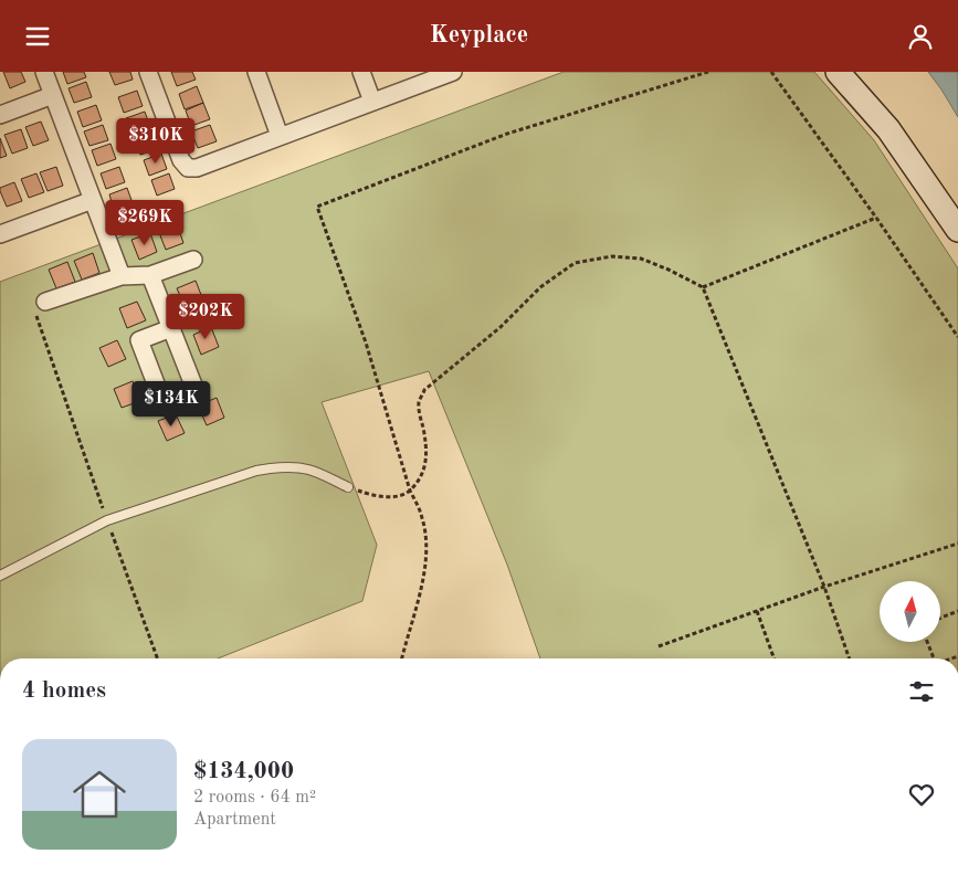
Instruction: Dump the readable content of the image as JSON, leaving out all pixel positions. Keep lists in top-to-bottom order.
{
  "north": "top",
  "page": {
    "header": "Keyplace",
    "price": [
      "$310K",
      "$269K",
      "$202K",
      "$134K"
    ],
    "heading": "4 homes",
    "list": [
      {
        "name": "$134,000",
        "note": "2 rooms · 64 m² · Apartment"
      }
    ]
  }
}
